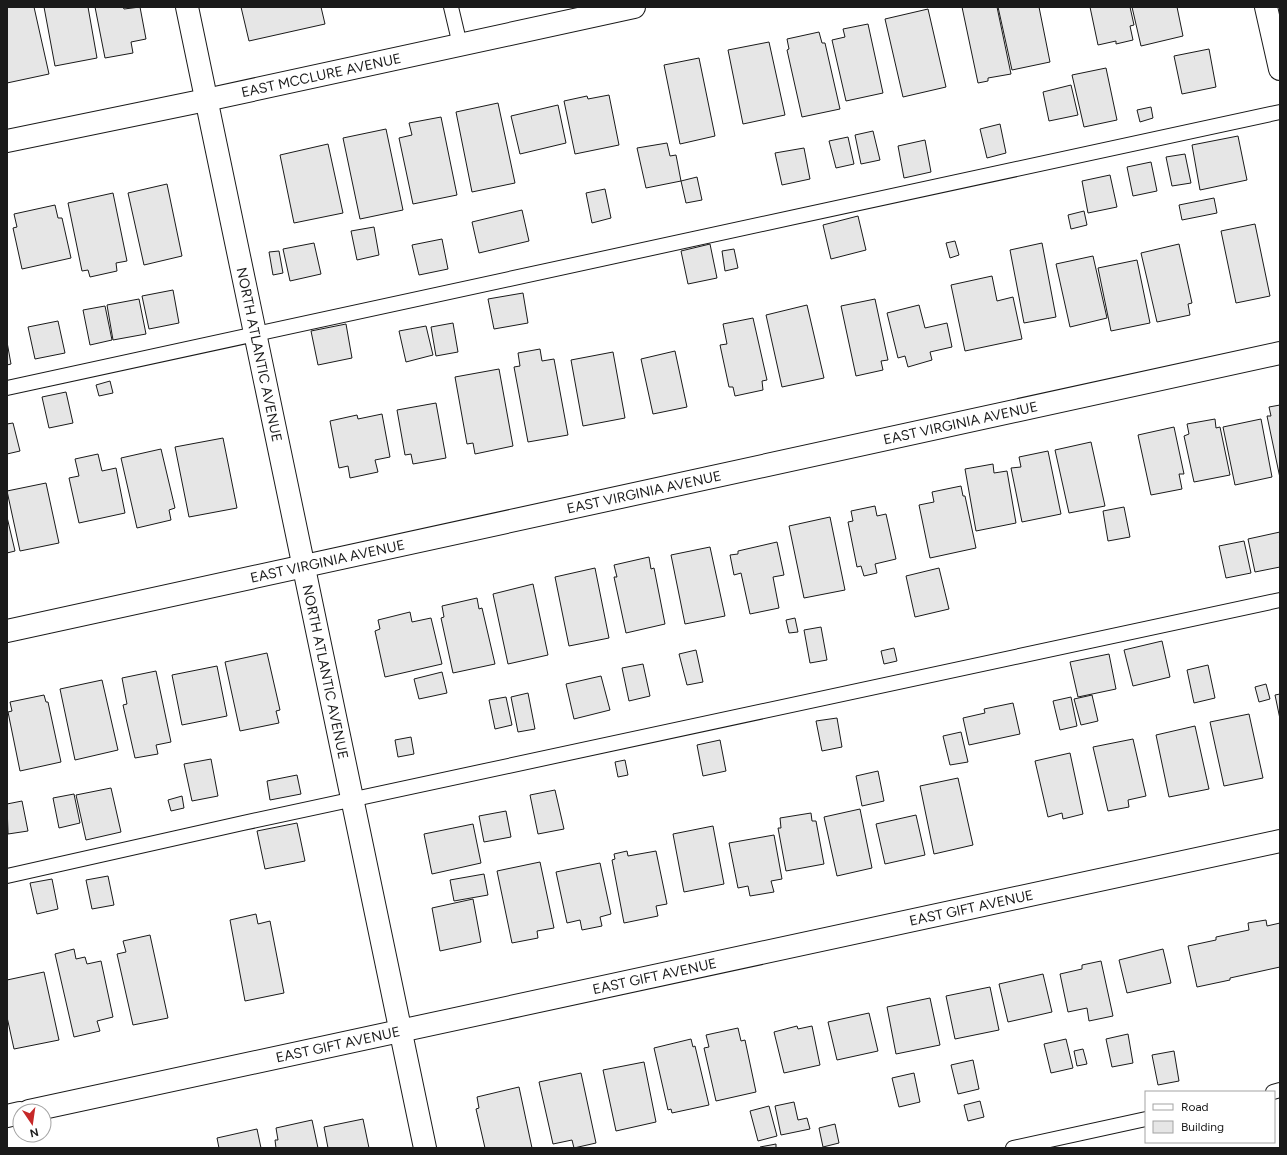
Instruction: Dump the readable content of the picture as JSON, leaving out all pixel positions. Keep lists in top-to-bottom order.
{
  "streets": {
    "street": [
      "EAST MCCLURE AVENUE",
      "NORTH ATLANTIC AVENUE",
      "EAST VIRGINIA AVENUE",
      "EAST GIFT AVENUE"
    ]
  },
  "crossings": [
    ["EAST MCCLURE AVENUE", "NORTH ATLANTIC AVENUE"],
    ["NORTH ATLANTIC AVENUE", "EAST VIRGINIA AVENUE"],
    ["NORTH ATLANTIC AVENUE", "EAST GIFT AVENUE"]
  ],
  "legend": ["Road", "Building"],
  "north": "bottom"
}
